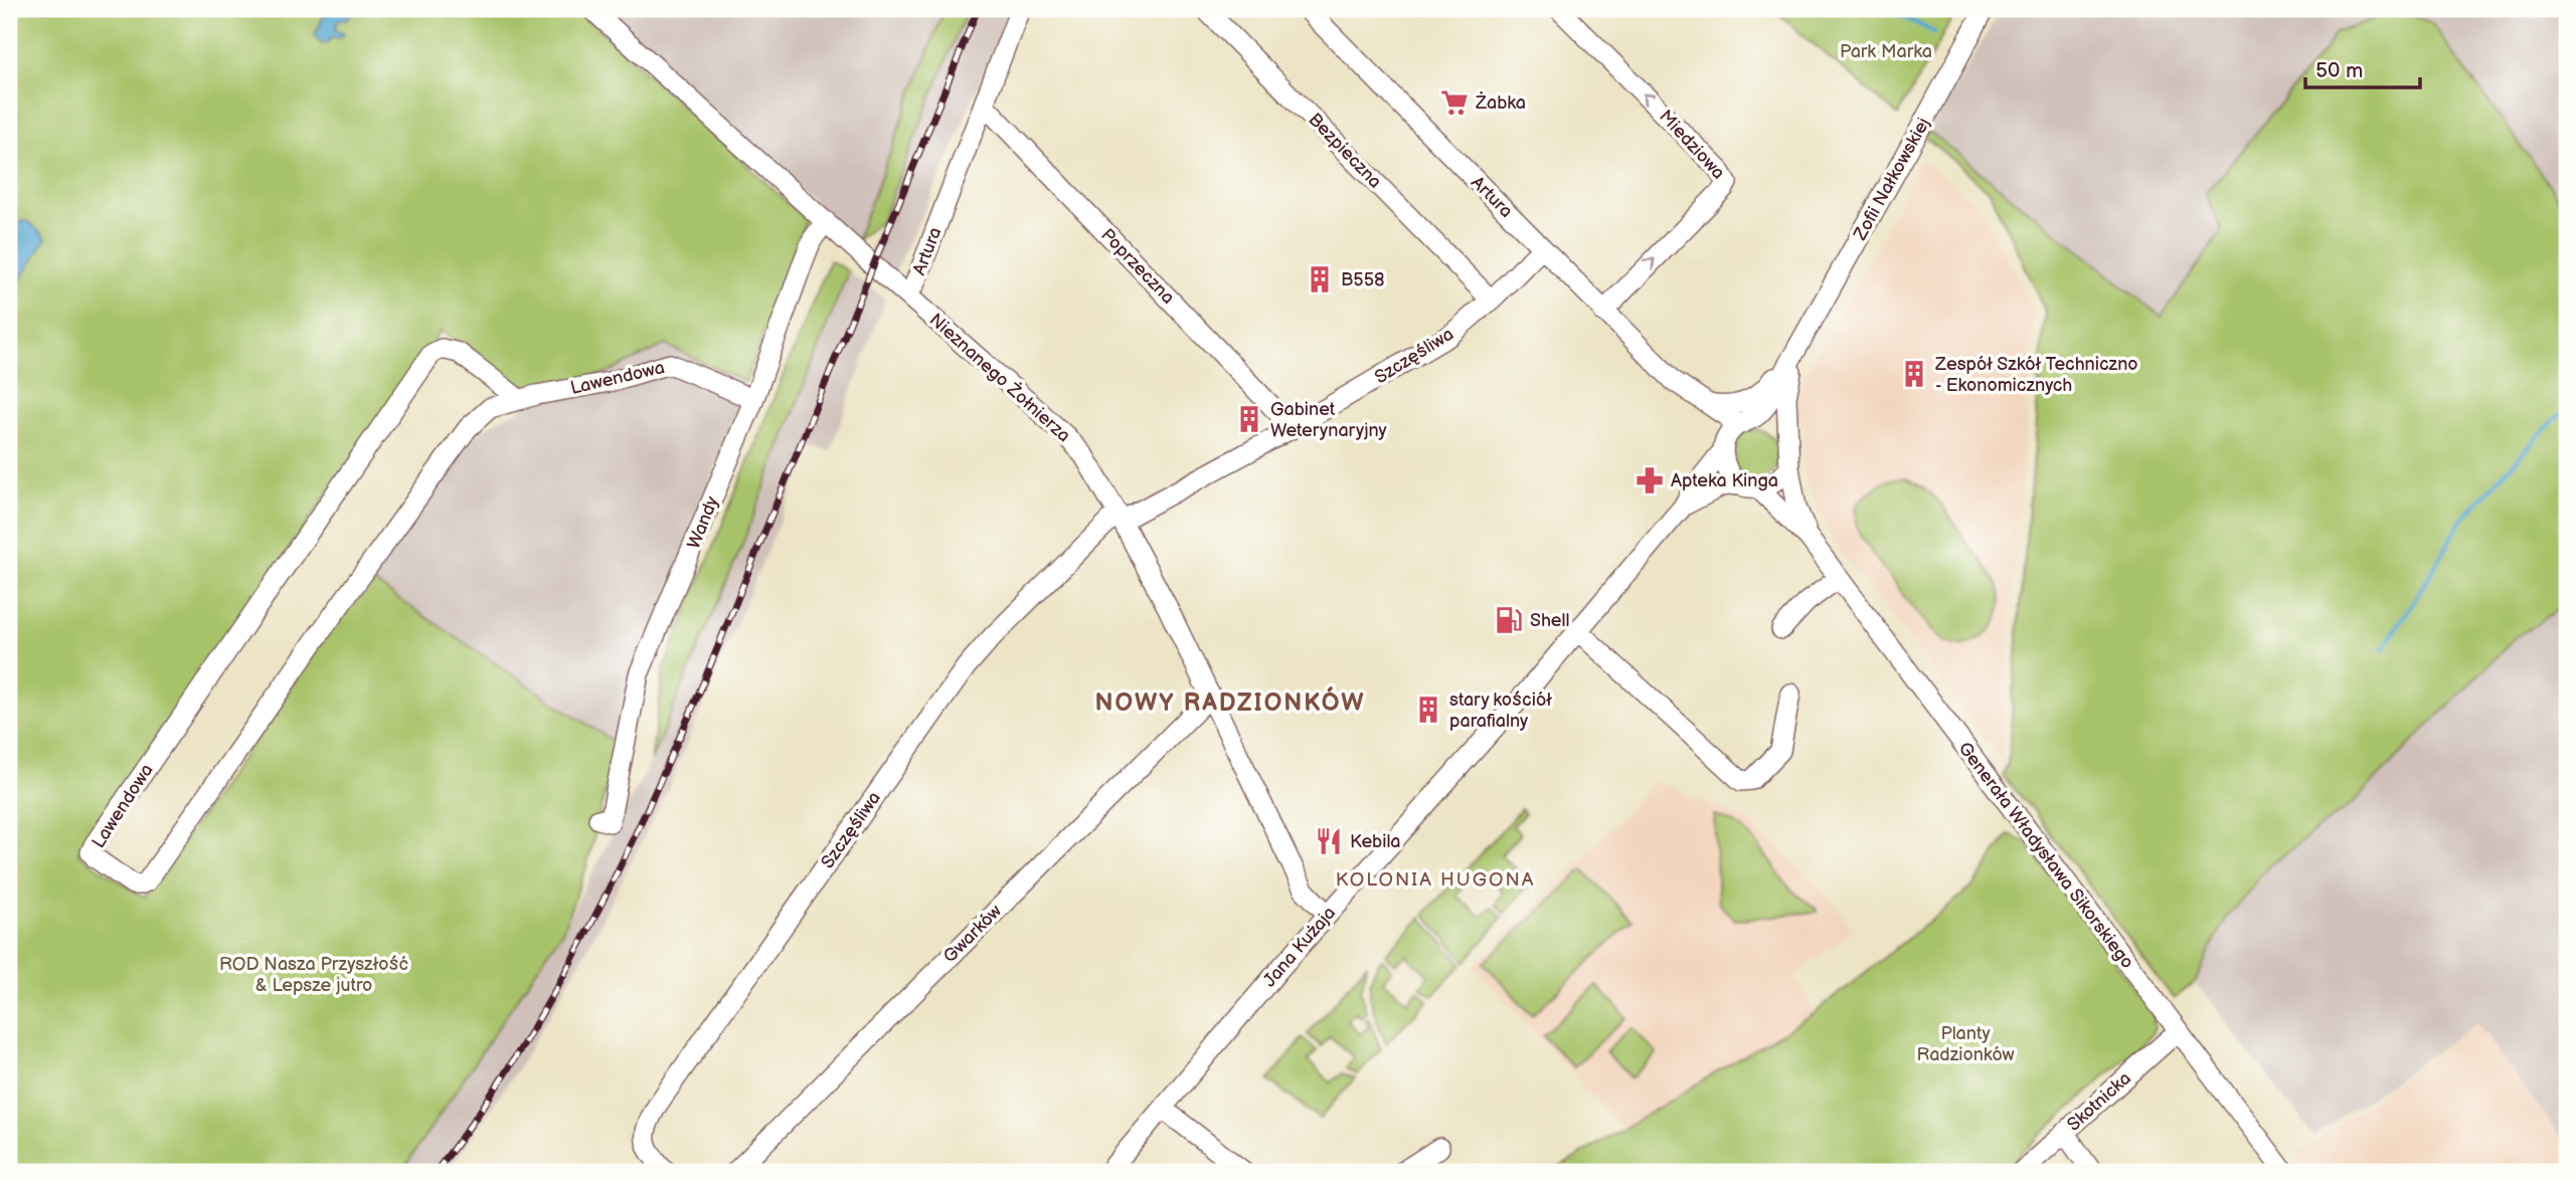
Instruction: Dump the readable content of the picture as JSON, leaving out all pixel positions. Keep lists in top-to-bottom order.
{
  "streets": {
    "street": [
      "Miedziowa",
      "Bezpieczna",
      "Zofii Nałkowskiej",
      "Artura",
      "Poprzeczna",
      "Szczęśliwa",
      "Lawendowa",
      "Nieznanego Żołnierza",
      "Wandy",
      "Generała Władysława Sikorskiego",
      "Gwarków",
      "Jana Kużaja",
      "Skotnicka"
    ]
  },
  "crossings": [
    ["Miedziowa", "Artura"],
    ["Artura", "Poprzeczna"],
    ["Artura", "Szczęśliwa"],
    ["Artura", "Nieznanego Żołnierza"],
    ["Artura", "Jana Kużaja"],
    ["Poprzeczna", "Szczęśliwa"],
    ["Szczęśliwa", "Nieznanego Żołnierza"],
    ["Lawendowa", "Wandy"],
    ["Nieznanego Żołnierza", "Wandy"],
    ["Nieznanego Żołnierza", "Gwarków"],
    ["Nieznanego Żołnierza", "Jana Kużaja"],
    ["Generała Władysława Sikorskiego", "Skotnicka"]
  ],
  "districts": ["NOWY RADZIONKÓW", "KOLONIA HUGONA"],
  "parks": ["Park Marka", "ROD Nasza Przyszłość & Lepsze jutro", "Planty Radzionków"],
  "places": {
    "supermarket": ["Żabka"],
    "building": [
      "B558",
      "Zespół Szkół Techniczno - Ekonomicznych",
      "Gabinet Weterynaryjny",
      "stary kościół parafialny"
    ],
    "pharmacy": ["Apteka Kinga"],
    "fuel station": ["Shell"],
    "restaurant": ["Kebila"]
  },
  "scale_bar": "50 m"
}
